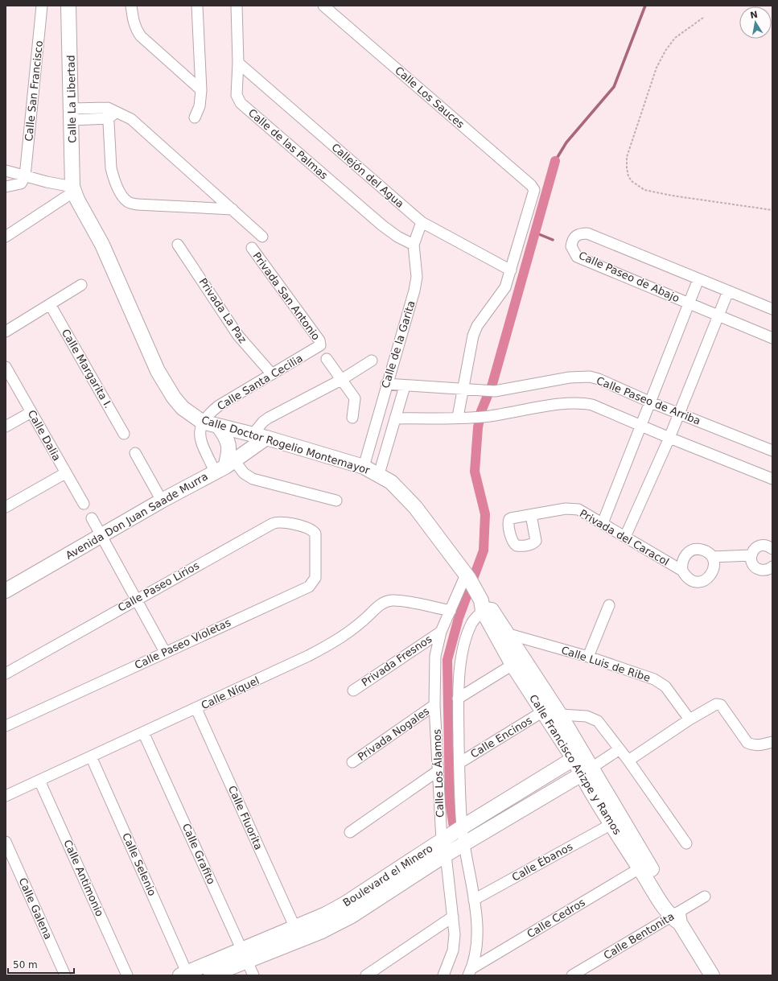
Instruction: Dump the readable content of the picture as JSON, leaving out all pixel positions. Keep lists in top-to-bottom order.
{
  "streets": {
    "street": [
      "Calle San Francisco",
      "Calle Los Sauces",
      "Calle La Libertad",
      "Calle de las Palmas",
      "Callejón del Agua",
      "Calle Paseo de Abajo",
      "Privada San Antonio",
      "Privada La Paz",
      "Calle de la Garita",
      "Calle Margarita I.",
      "Calle Santa Cecilia",
      "Calle Paseo de Arriba",
      "Calle Dalia",
      "Calle Doctor Rogelio Montemayor",
      "Avenida Don Juan Saade Murra",
      "Privada del Caracol",
      "Calle Paseo Lirios",
      "Calle Paseo Violetas",
      "Privada Fresnos",
      "Calle Luis de Ribe",
      "Calle Níquel",
      "Privada Nogales",
      "Calle Encinos",
      "Calle Francisco Arizpe y Ramos",
      "Calle Los Álamos",
      "Calle Fluorita",
      "Calle Grafito",
      "Calle Ébanos",
      "Calle Selenio",
      "Boulevard el Minero",
      "Calle Antimonio",
      "Calle Galena",
      "Calle Cedros",
      "Calle Bentonita"
    ]
  },
  "crossings": [
    ["Calle Los Sauces", "Callejón del Agua"],
    ["Calle La Libertad", "Calle Doctor Rogelio Montemayor"],
    ["Calle de las Palmas", "Callejón del Agua"],
    ["Calle de las Palmas", "Calle de la Garita"],
    ["Callejón del Agua", "Calle de la Garita"],
    ["Privada San Antonio", "Calle Santa Cecilia"],
    ["Privada La Paz", "Calle Santa Cecilia"],
    ["Calle de la Garita", "Calle Paseo de Arriba"],
    ["Calle de la Garita", "Calle Doctor Rogelio Montemayor"],
    ["Calle Santa Cecilia", "Calle Doctor Rogelio Montemayor"],
    ["Calle Doctor Rogelio Montemayor", "Avenida Don Juan Saade Murra"],
    ["Calle Doctor Rogelio Montemayor", "Calle Francisco Arizpe y Ramos"],
    ["Calle Doctor Rogelio Montemayor", "Calle Los Álamos"],
    ["Calle Paseo Lirios", "Calle Paseo Violetas"],
    ["Privada Fresnos", "Calle Los Álamos"],
    ["Calle Luis de Ribe", "Calle Francisco Arizpe y Ramos"],
    ["Calle Níquel", "Calle Los Álamos"],
    ["Calle Níquel", "Calle Fluorita"],
    ["Calle Níquel", "Calle Grafito"],
    ["Calle Níquel", "Calle Selenio"],
    ["Calle Níquel", "Calle Antimonio"],
    ["Privada Nogales", "Calle Los Álamos"],
    ["Calle Encinos", "Calle Francisco Arizpe y Ramos"],
    ["Calle Encinos", "Calle Los Álamos"],
    ["Calle Francisco Arizpe y Ramos", "Calle Los Álamos"],
    ["Calle Francisco Arizpe y Ramos", "Calle Ébanos"],
    ["Calle Francisco Arizpe y Ramos", "Boulevard el Minero"],
    ["Calle Francisco Arizpe y Ramos", "Calle Cedros"],
    ["Calle Francisco Arizpe y Ramos", "Calle Bentonita"],
    ["Calle Los Álamos", "Calle Ébanos"],
    ["Calle Los Álamos", "Boulevard el Minero"],
    ["Calle Los Álamos", "Calle Cedros"],
    ["Calle Fluorita", "Boulevard el Minero"],
    ["Calle Grafito", "Boulevard el Minero"],
    ["Calle Selenio", "Boulevard el Minero"]
  ],
  "scale_bar": "50 m",
  "north": "top"
}
